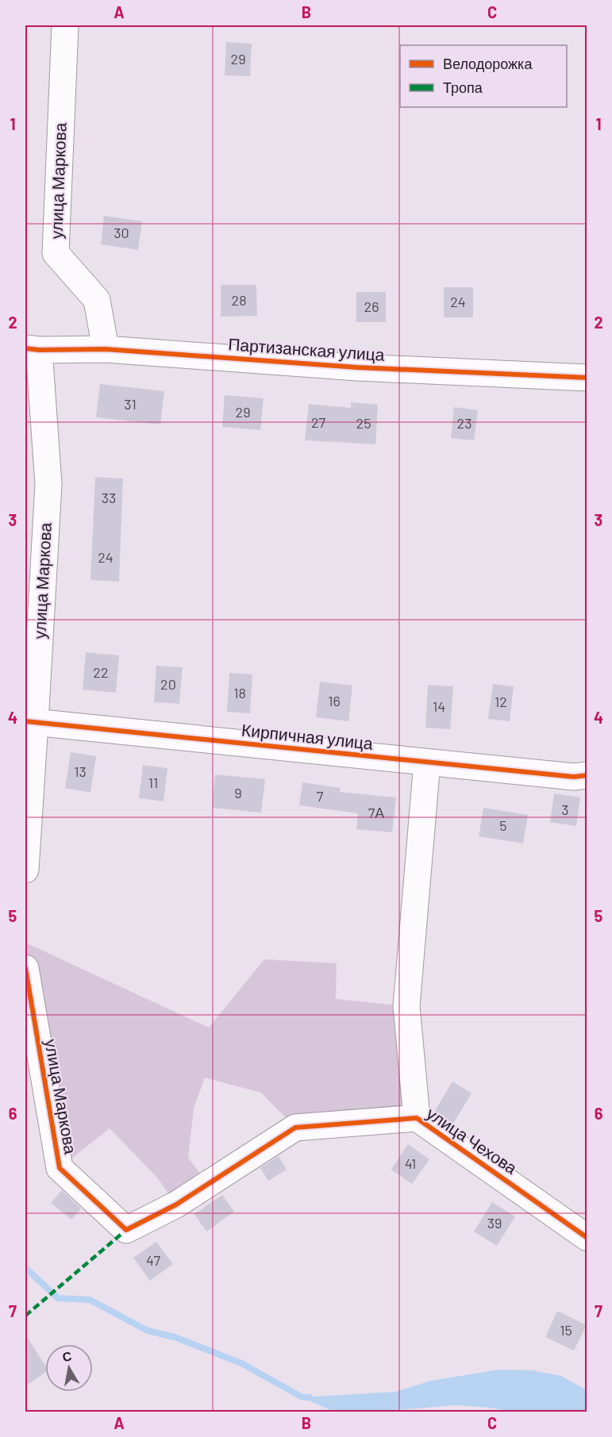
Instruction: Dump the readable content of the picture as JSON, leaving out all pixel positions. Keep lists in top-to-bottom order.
{
  "streets": {
    "street": [
      "улица Маркова",
      "Партизанская улица",
      "Кирпичная улица",
      "улица Чехова"
    ]
  },
  "crossings": [
    ["улица Маркова", "Партизанская улица"],
    ["улица Маркова", "Кирпичная улица"],
    ["улица Маркова", "улица Чехова"]
  ],
  "house_numbers": [
    "29",
    "30",
    "28",
    "24",
    "26",
    "31",
    "29",
    "27",
    "25",
    "23",
    "33",
    "24",
    "22",
    "20",
    "18",
    "16",
    "12",
    "14",
    "13",
    "11",
    "9",
    "7",
    "3",
    "7А",
    "5",
    "41",
    "39",
    "47",
    "15"
  ],
  "legend": ["Велодорожка", "Тропа"],
  "north": "top",
  "grid": {
    "columns": ["A", "B", "C"],
    "rows": [
      "1",
      "2",
      "3",
      "4",
      "5",
      "6",
      "7"
    ]
  }
}
